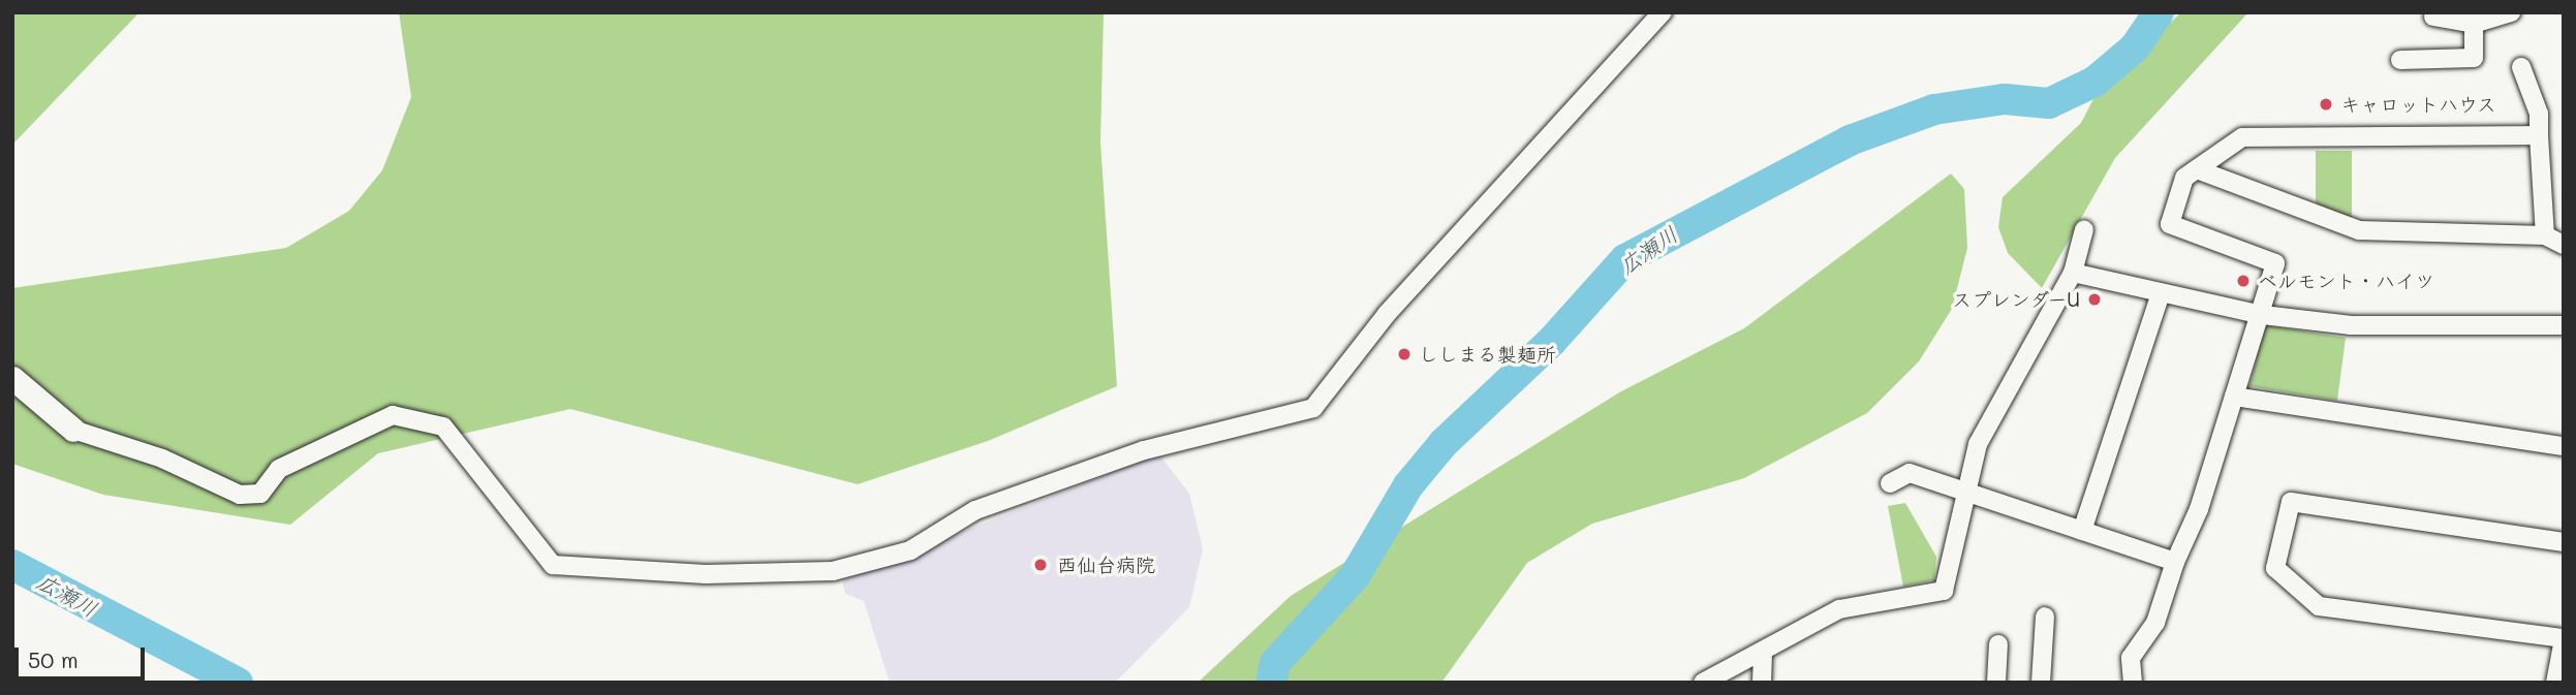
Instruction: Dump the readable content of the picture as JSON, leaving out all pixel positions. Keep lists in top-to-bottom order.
{
  "water": ["広瀬川"],
  "places": [
    "キャロットハウス",
    "ベルモント・ハイツ",
    "スプレンダーU",
    "ししまる製麺所",
    "西仙台病院"
  ],
  "scale_bar": "50 m"
}
